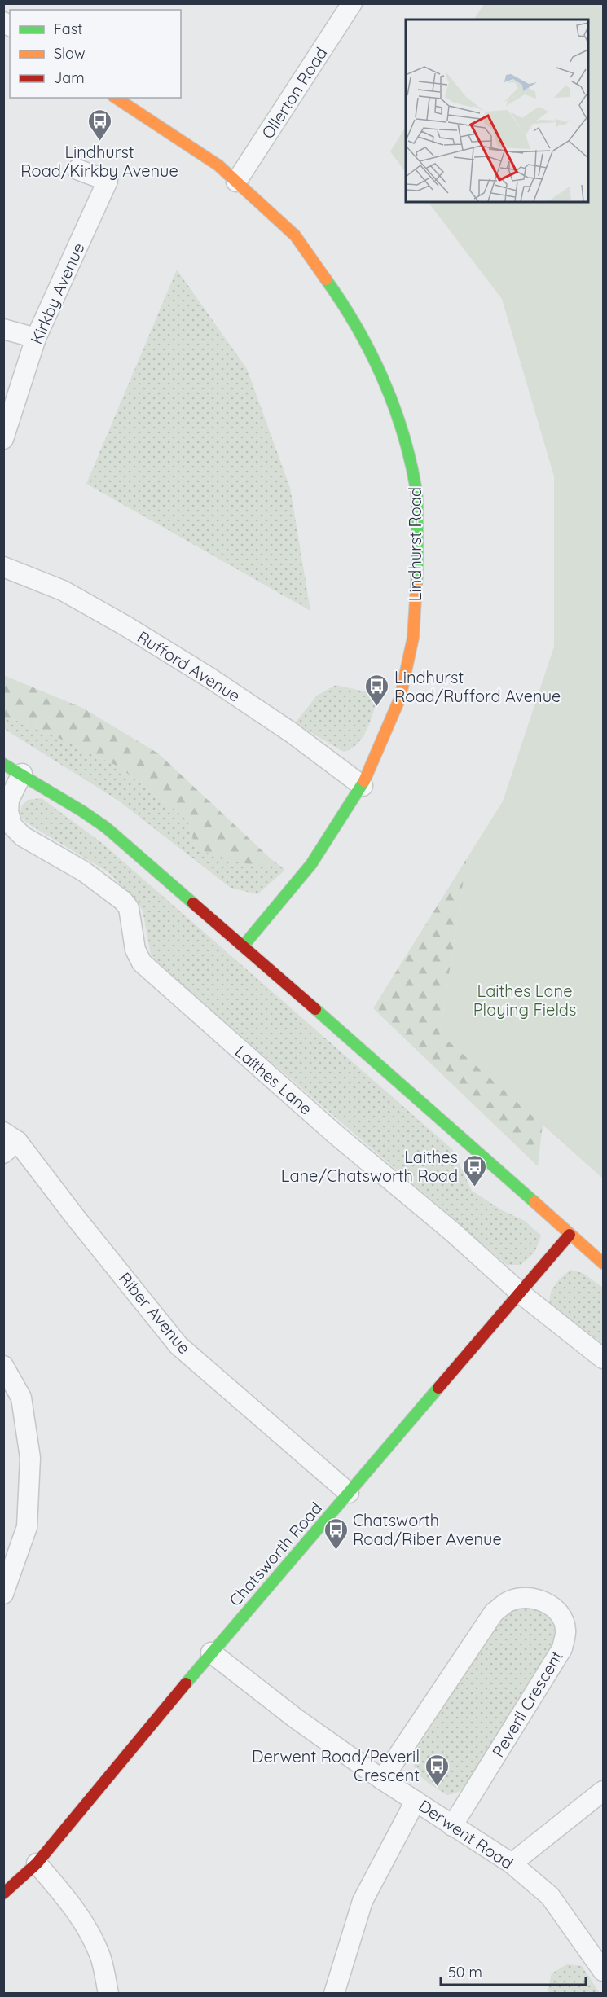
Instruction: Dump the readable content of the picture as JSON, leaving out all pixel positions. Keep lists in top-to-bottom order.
{
  "streets": {
    "street": [
      "Ollerton Road",
      "Kirkby Avenue",
      "Lindhurst Road",
      "Rufford Avenue",
      "Laithes Lane",
      "Riber Avenue",
      "Chatsworth Road",
      "Peveril Crescent",
      "Derwent Road"
    ]
  },
  "crossings": [
    ["Ollerton Road", "Lindhurst Road"],
    ["Lindhurst Road", "Rufford Avenue"],
    ["Laithes Lane", "Chatsworth Road"],
    ["Riber Avenue", "Chatsworth Road"],
    ["Chatsworth Road", "Derwent Road"],
    ["Peveril Crescent", "Derwent Road"]
  ],
  "parks": ["Laithes Lane Playing Fields"],
  "places": {
    "bus stop": [
      "Lindhurst Road/Kirkby Avenue",
      "Lindhurst Road/Rufford Avenue",
      "Laithes Lane/Chatsworth Road",
      "Chatsworth Road/Riber Avenue",
      "Derwent Road/Peveril Crescent"
    ]
  },
  "legend": ["Fast", "Slow", "Jam"],
  "scale_bar": "50 m"
}
